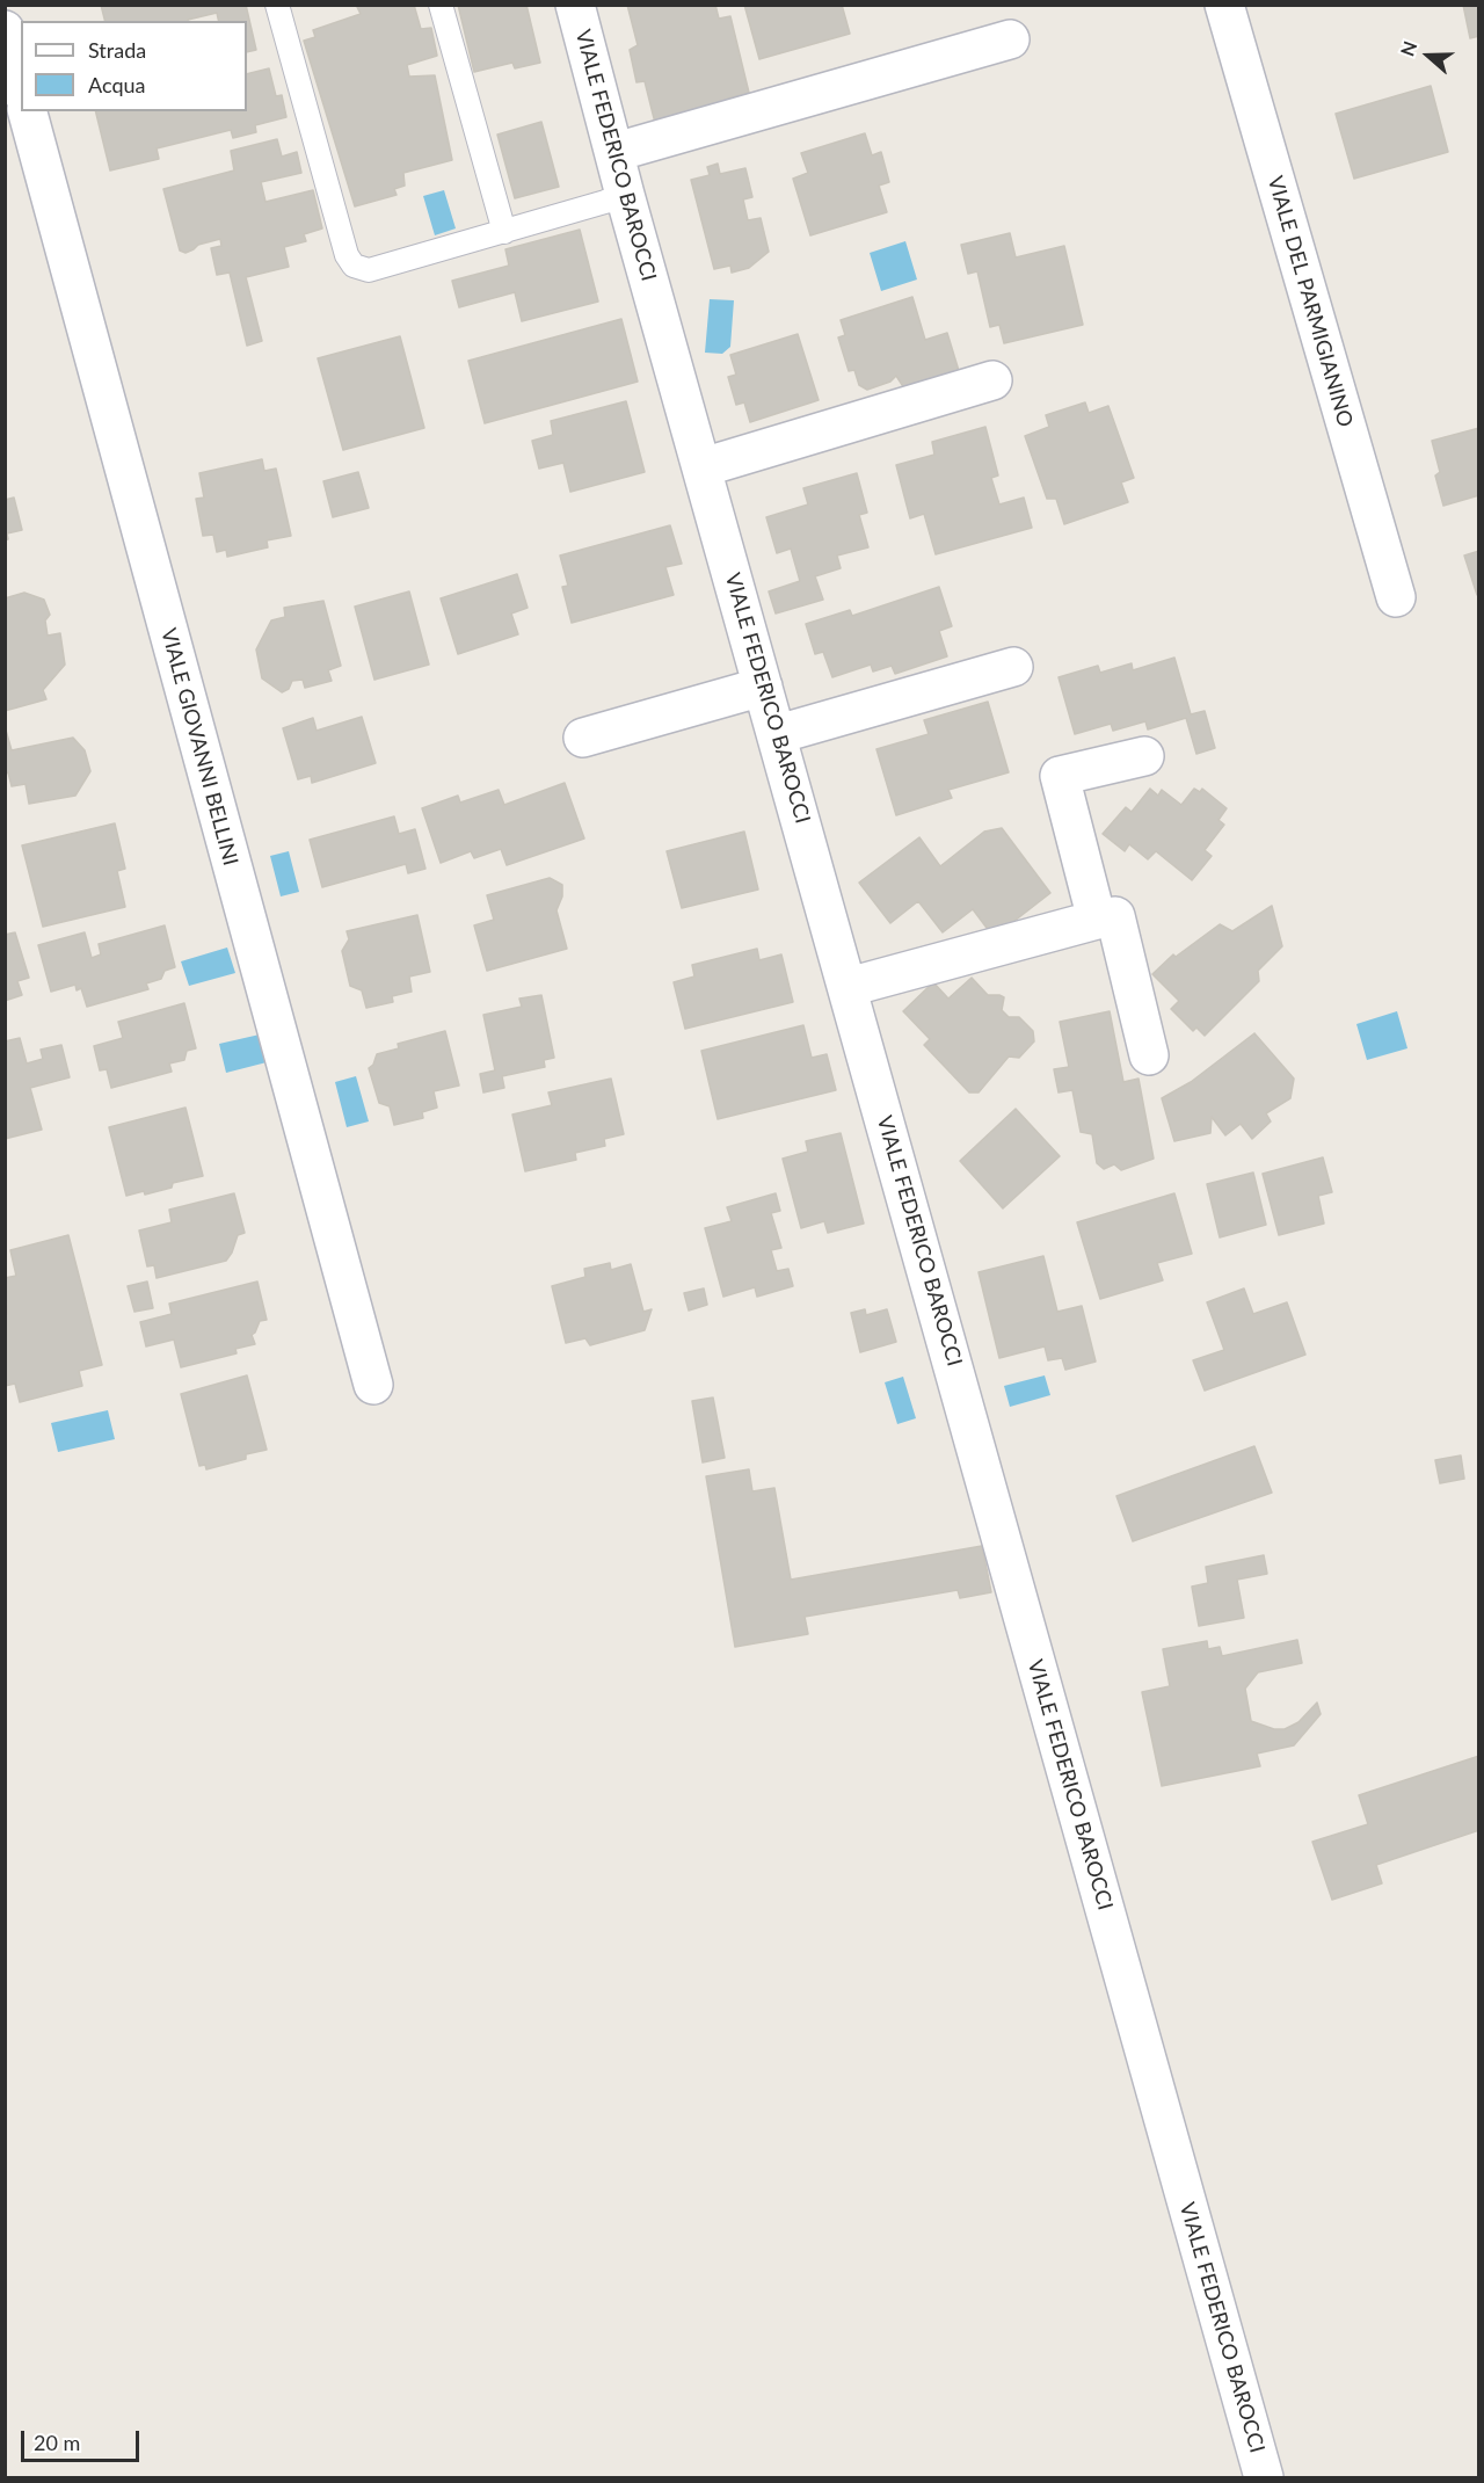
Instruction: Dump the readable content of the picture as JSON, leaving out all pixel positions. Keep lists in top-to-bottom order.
{
  "streets": {
    "street": ["VIALE FEDERICO BAROCCI", "VIALE DEL PARMIGIANINO", "VIALE GIOVANNI BELLINI"]
  },
  "legend": ["Strada", "Acqua"],
  "scale_bar": "20 m",
  "north": "left"
}
